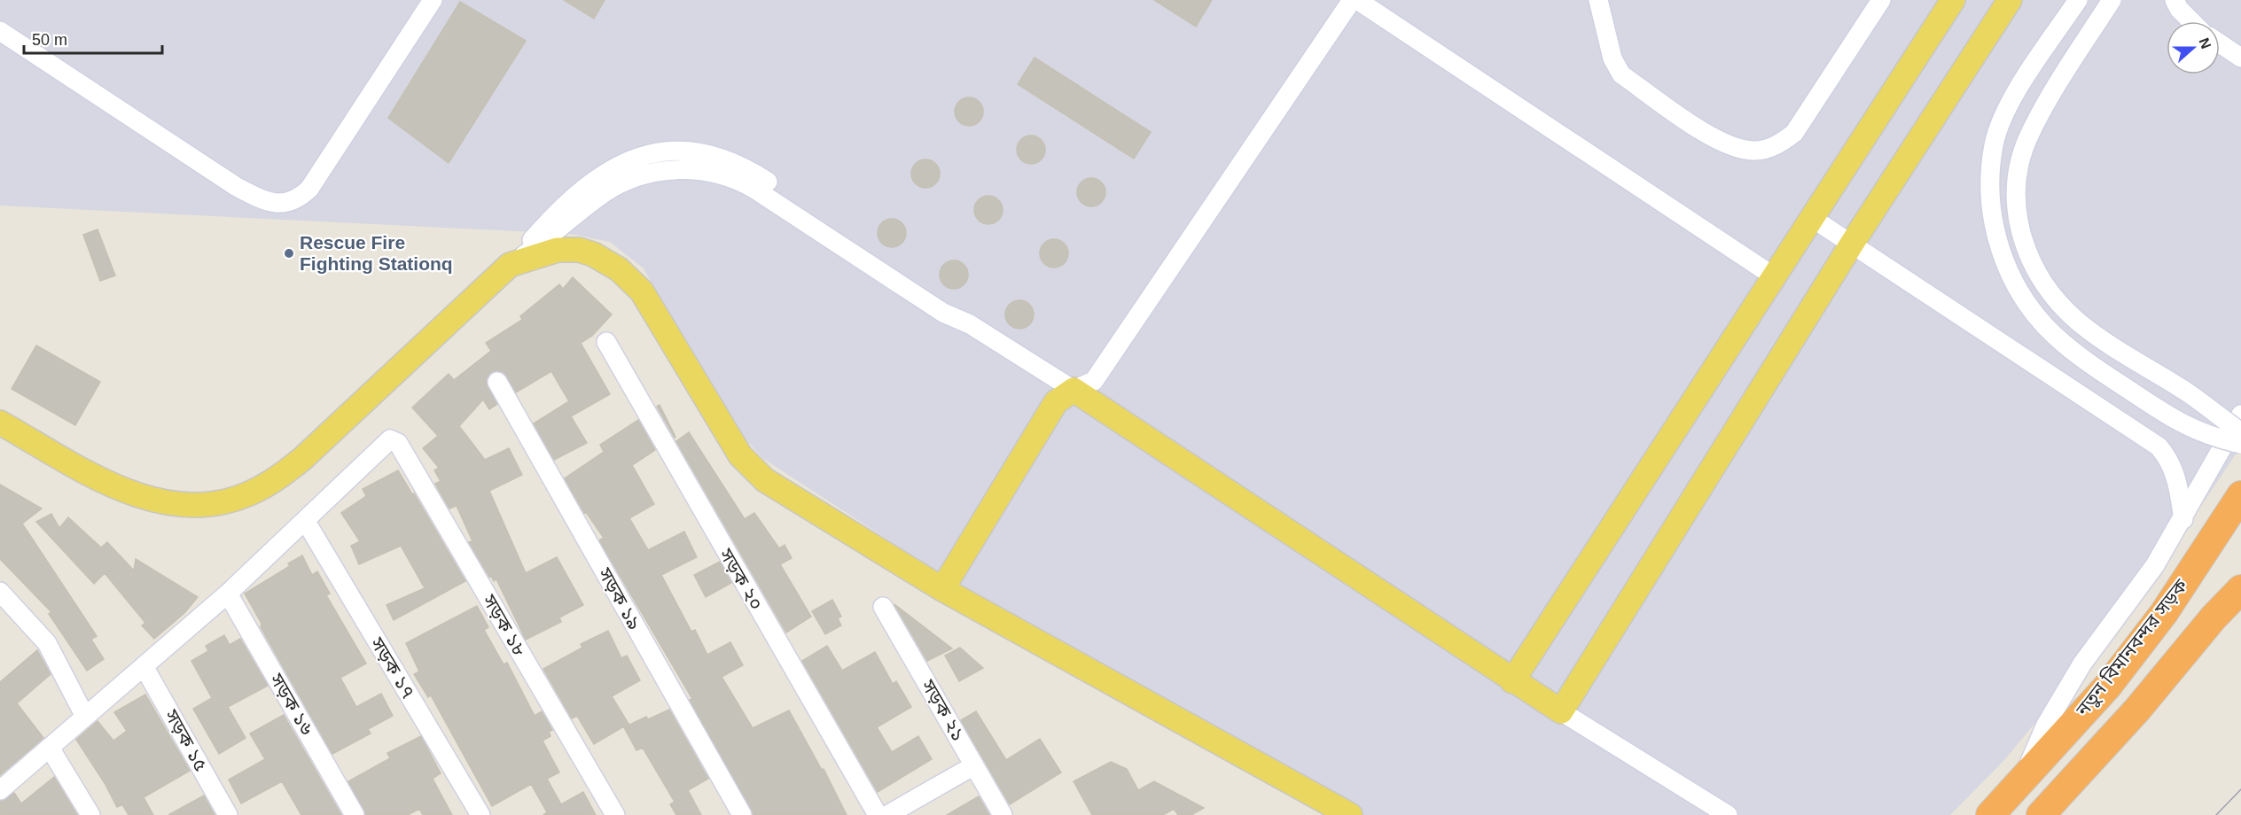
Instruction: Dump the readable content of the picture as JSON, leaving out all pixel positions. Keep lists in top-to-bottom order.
{
  "streets": {
    "highway": ["নতুন বিমানবন্দর সড়ক"],
    "street": [
      "সড়ক ২০",
      "সড়ক ১৯",
      "সড়ক ১৮",
      "সড়ক ১৭",
      "সড়ক ১৬",
      "সড়ক ২১",
      "সড়ক ১৫"
    ]
  },
  "crossings": [
    ["সড়ক ১৮", "সড়ক ১৭"]
  ],
  "places": ["Rescue Fire Fighting Stationq"],
  "scale_bar": "50 m",
  "north": "right"
}
